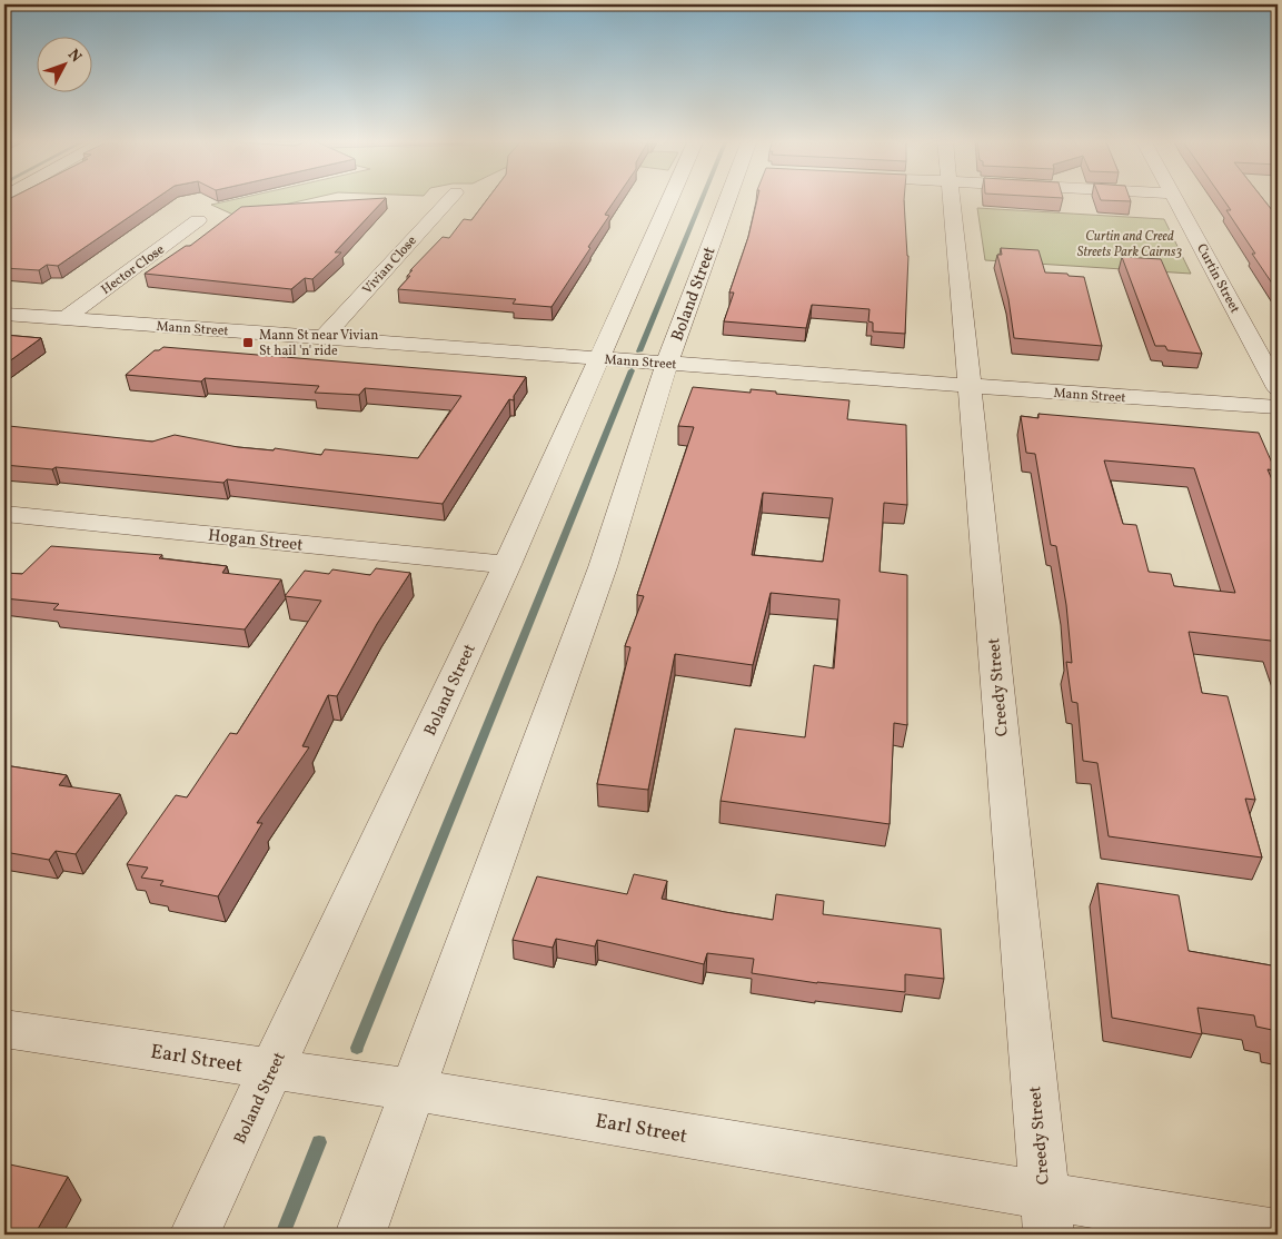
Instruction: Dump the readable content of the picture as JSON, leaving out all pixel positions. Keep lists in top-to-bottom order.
{
  "streets": {
    "street": [
      "Vivian Close",
      "Hector Close",
      "Curtin Street",
      "Boland Street",
      "Mann Street",
      "Hogan Street",
      "Creedy Street",
      "Earl Street"
    ]
  },
  "crossings": [
    ["Vivian Close", "Mann Street"],
    ["Hector Close", "Mann Street"],
    ["Boland Street", "Mann Street"],
    ["Boland Street", "Hogan Street"],
    ["Boland Street", "Earl Street"],
    ["Mann Street", "Creedy Street"],
    ["Creedy Street", "Earl Street"]
  ],
  "parks": ["Curtin and Creed Streets Park Cairns3"],
  "places": {
    "transit": ["Mann St near Vivian St hail 'n' ride"]
  },
  "north": "top right"
}
